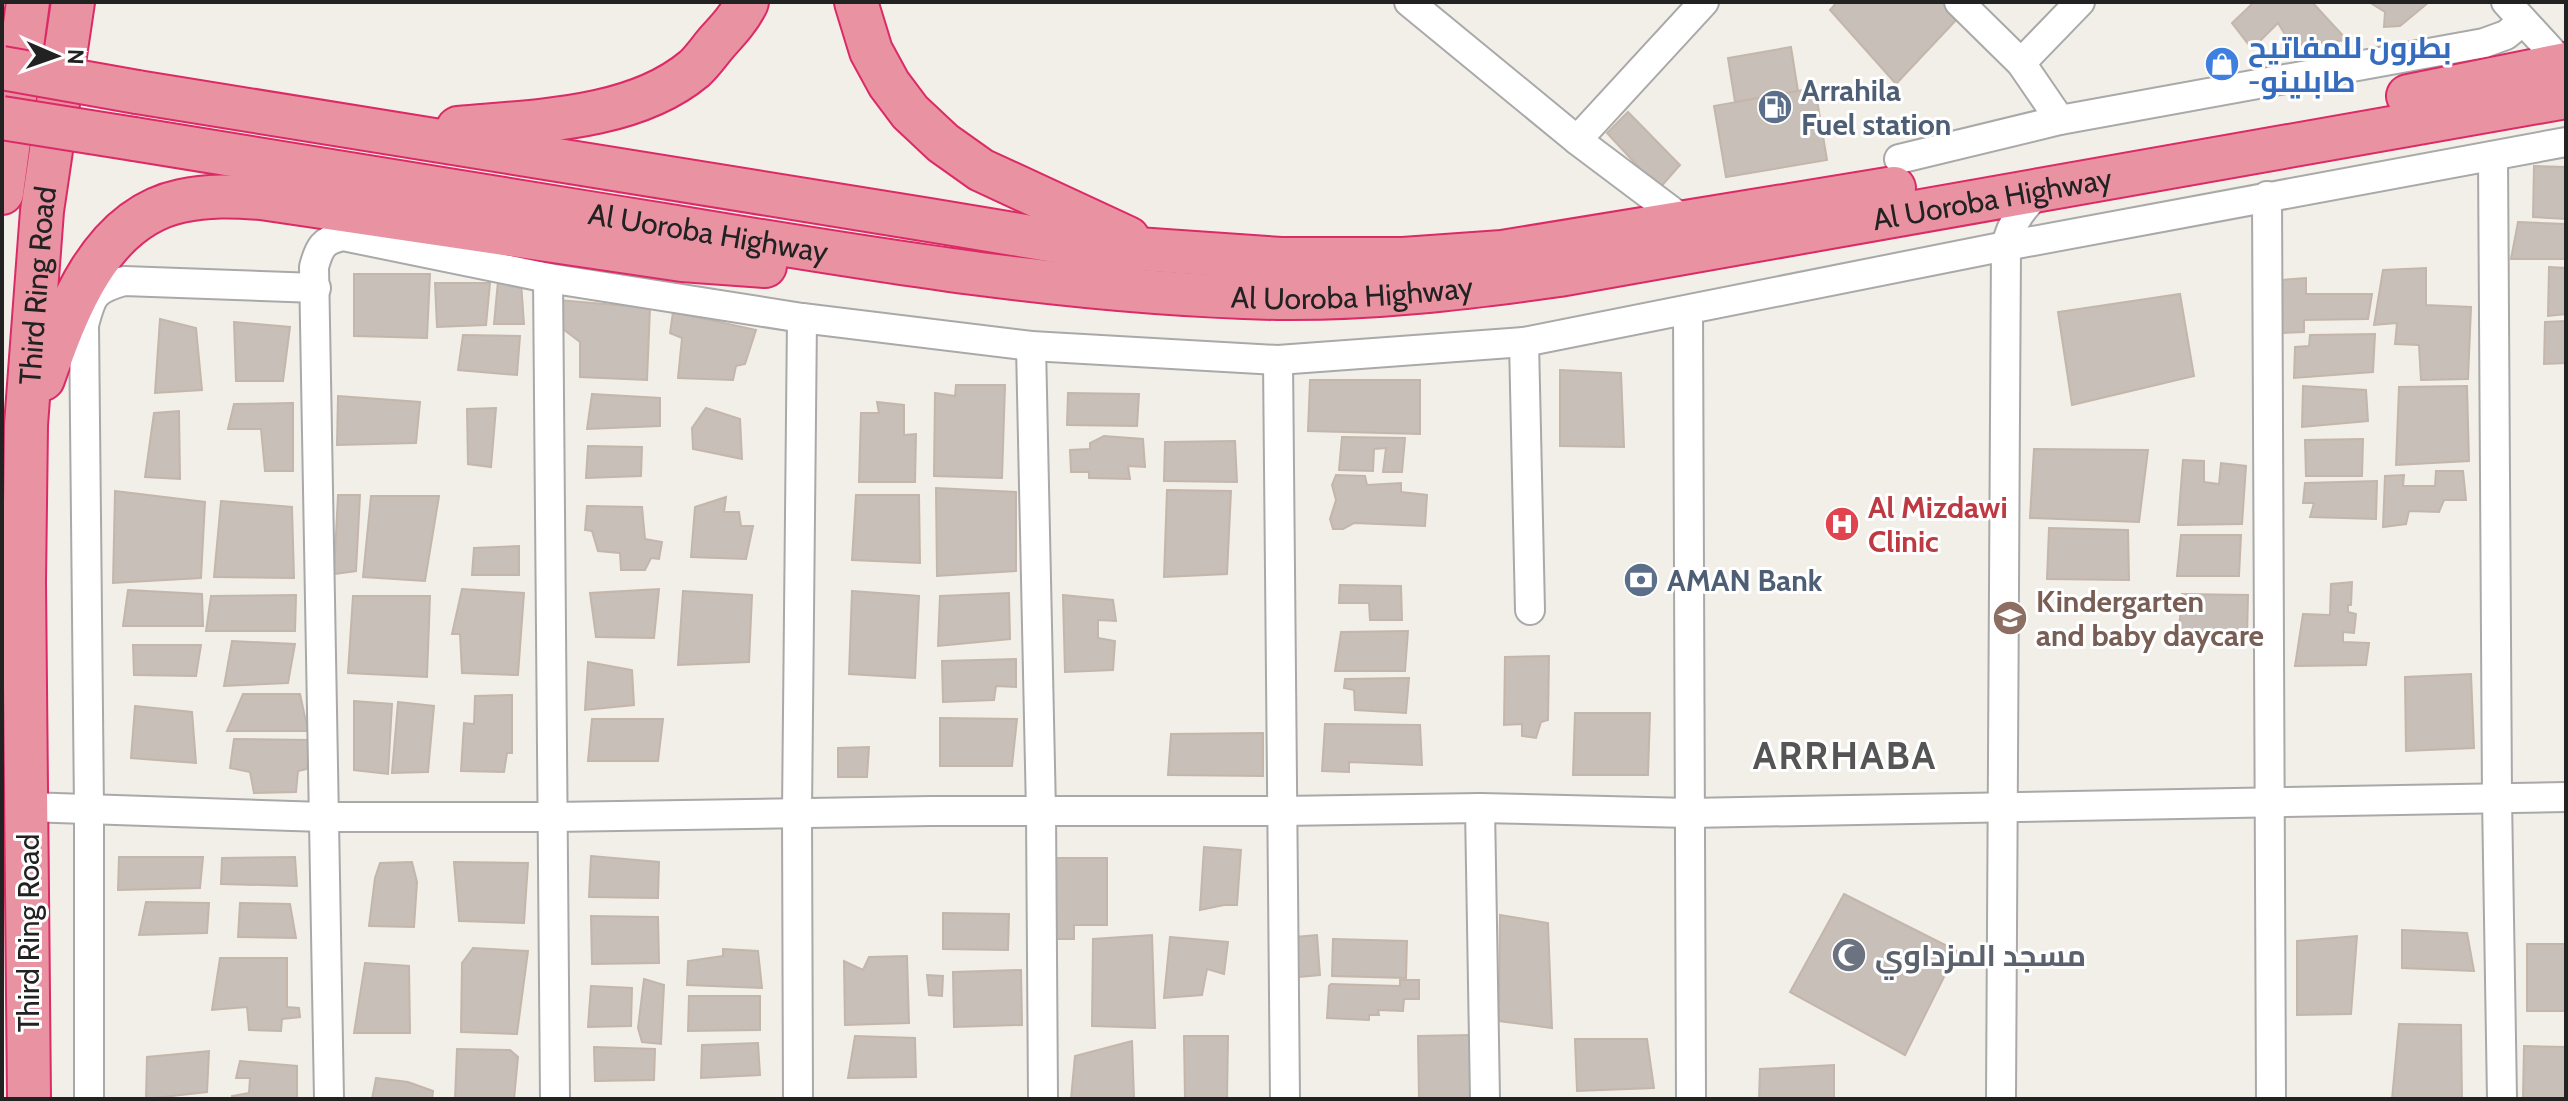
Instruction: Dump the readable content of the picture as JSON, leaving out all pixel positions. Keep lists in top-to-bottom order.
{
  "streets": {
    "highway": ["Al Uoroba Highway", "Third Ring Road"]
  },
  "districts": ["ARRHABA"],
  "places": {
    "shop": ["بطرون للمفاتيح -طابلينو"],
    "fuel station": ["Arrahila Fuel station"],
    "hospital": ["Al Mizdawi Clinic"],
    "bank": ["AMAN Bank"],
    "school or university": ["Kindergarten and baby daycare"],
    "mosque": ["مسجد المزداوي"]
  },
  "north": "right"
}
